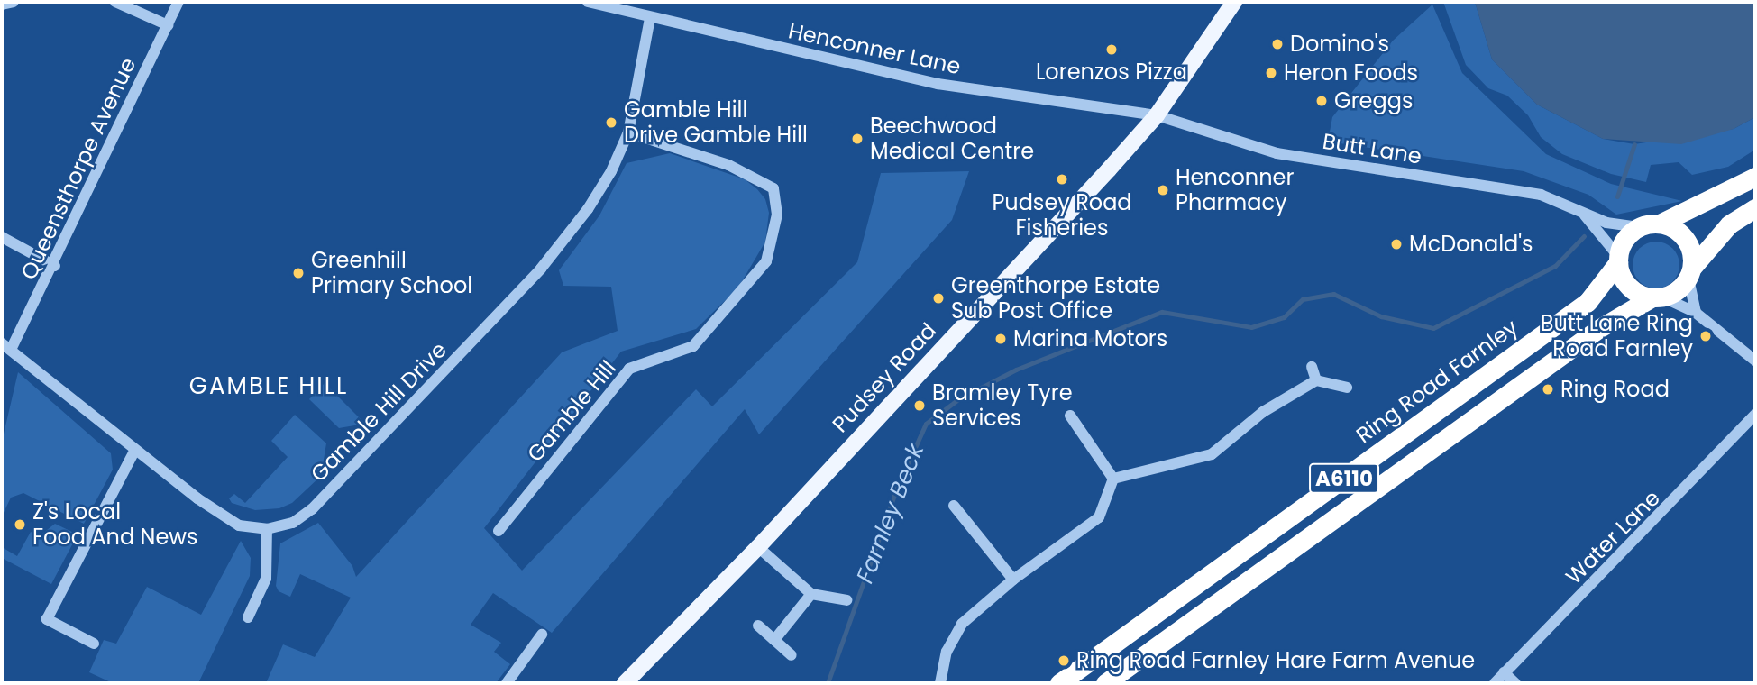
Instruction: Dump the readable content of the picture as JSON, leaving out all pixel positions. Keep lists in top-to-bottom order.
{
  "streets": {
    "highway": ["Ring Road Farnley", "A6110"],
    "main road": ["Pudsey Road"],
    "street": [
      "Henconner Lane",
      "Butt Lane",
      "Queensthorpe Avenue",
      "Gamble Hill",
      "Gamble Hill Drive",
      "Water Lane"
    ]
  },
  "crossings": [
    ["Henconner Lane", "Butt Lane"],
    ["Henconner Lane", "Pudsey Road"],
    ["Henconner Lane", "Gamble Hill Drive"],
    ["Butt Lane", "Pudsey Road"],
    ["Butt Lane", "Ring Road Farnley"],
    ["Butt Lane", "A6110"],
    ["Queensthorpe Avenue", "Gamble Hill Drive"],
    ["Ring Road Farnley", "A6110"],
    ["Gamble Hill", "Gamble Hill Drive"]
  ],
  "districts": ["GAMBLE HILL"],
  "water": ["Farnley Beck"],
  "places": [
    "Domino's",
    "Lorenzos Pizza",
    "Heron Foods",
    "Greggs",
    "Gamble Hill Drive Gamble Hill",
    "Beechwood Medical Centre",
    "Pudsey Road Fisheries",
    "Henconner Pharmacy",
    "McDonald's",
    "Greenhill Primary School",
    "Greenthorpe Estate Sub Post Office",
    "Butt Lane Ring Road Farnley",
    "Marina Motors",
    "Ring Road",
    "Bramley Tyre Services",
    "Z's Local Food And News",
    "Ring Road Farnley Hare Farm Avenue"
  ]
}
